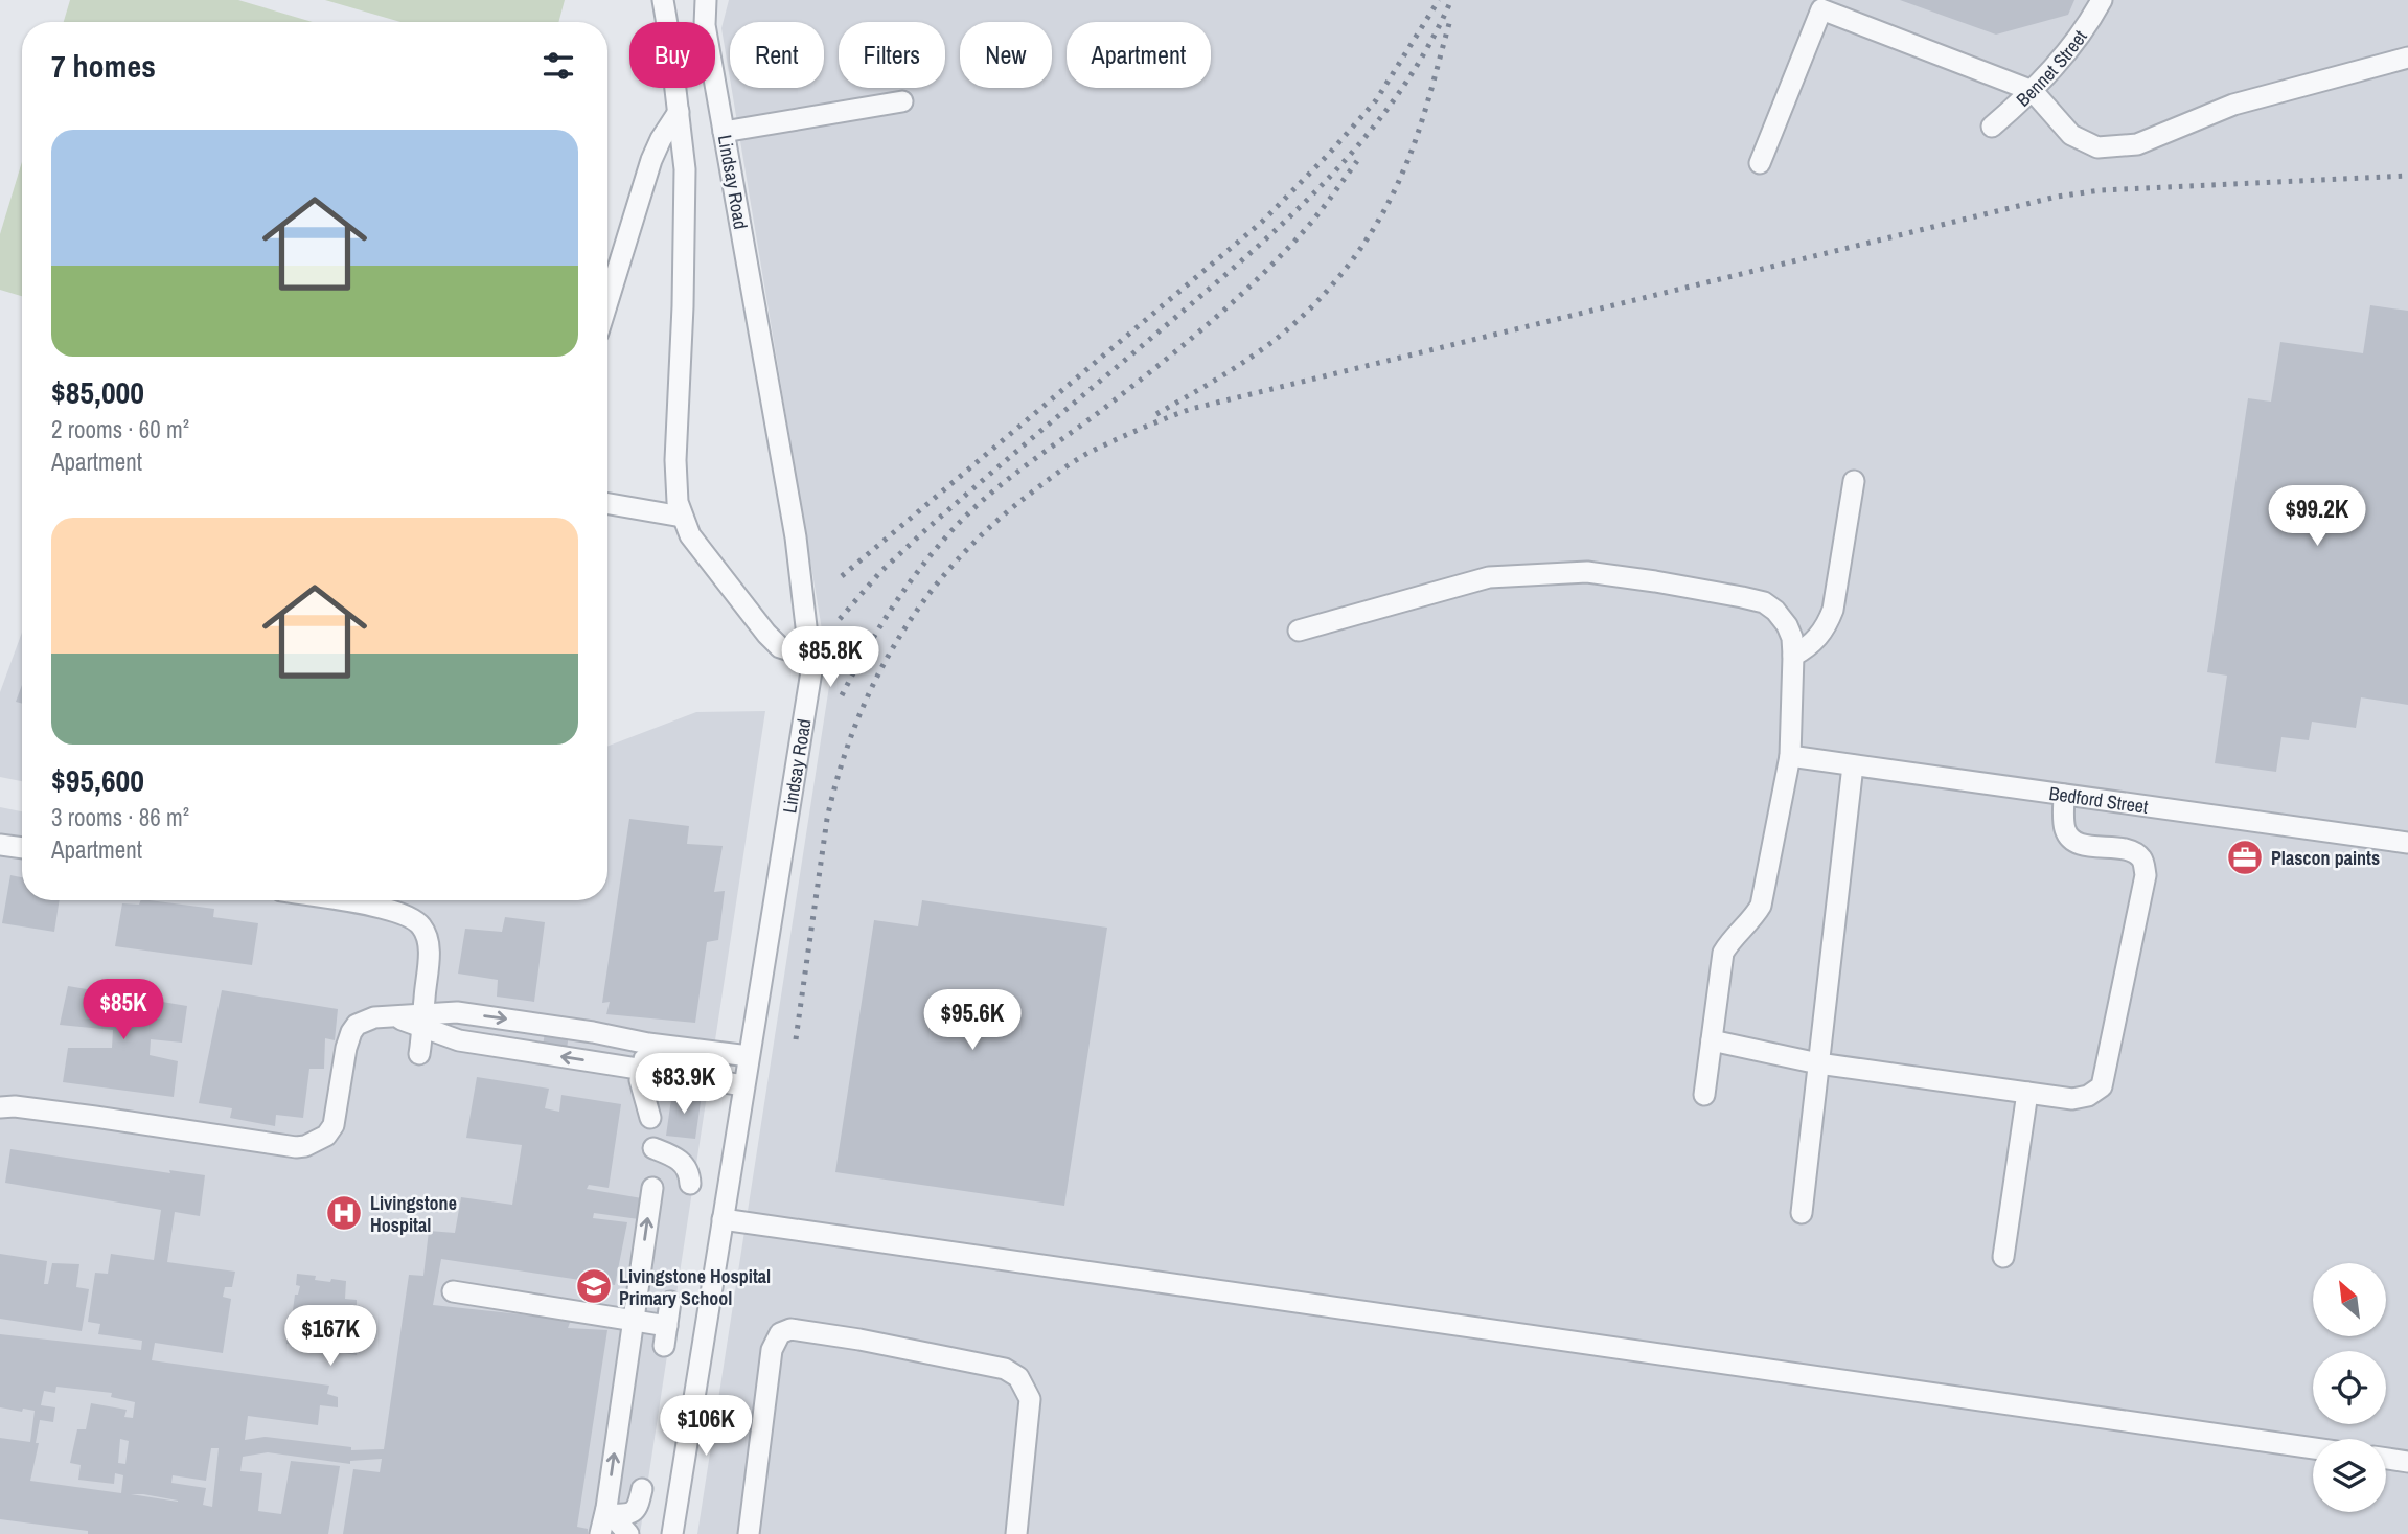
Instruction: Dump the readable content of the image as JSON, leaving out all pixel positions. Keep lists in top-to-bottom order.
{
  "streets": {
    "street": ["Bennet Street", "Lindsay Road", "Bedford Street"]
  },
  "places": {
    "office": ["Plascon paints"],
    "hospital": ["Livingstone Hospital"],
    "school or university": ["Livingstone Hospital Primary School"]
  },
  "north": "top left",
  "page": {
    "chip": [
      "Buy",
      "Rent",
      "Filters",
      "New",
      "Apartment"
    ],
    "heading": "7 homes",
    "list": [
      {
        "name": "$85,000",
        "note": "2 rooms · 60 m² · Apartment"
      },
      {
        "name": "$95,600",
        "note": "3 rooms · 86 m² · Apartment"
      }
    ],
    "price": [
      "$99.2K",
      "$85.8K",
      "$85K",
      "$95.6K",
      "$83.9K",
      "$167K",
      "$106K"
    ]
  }
}
